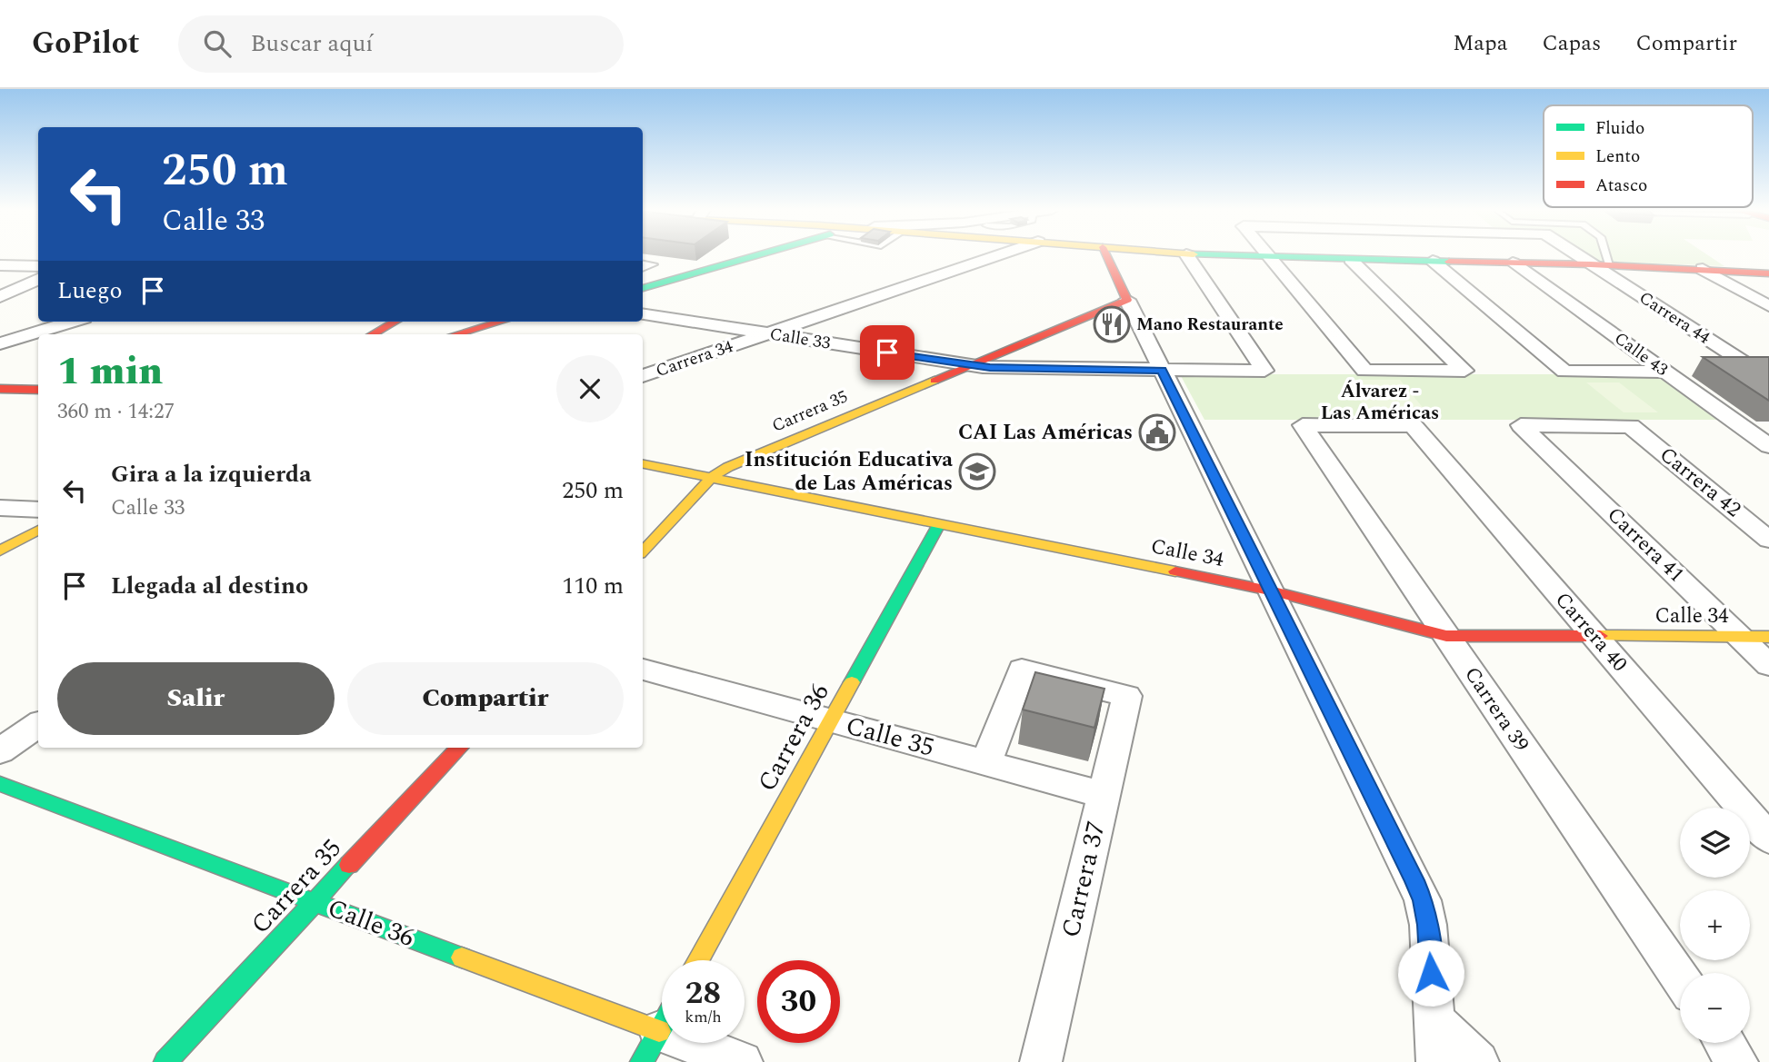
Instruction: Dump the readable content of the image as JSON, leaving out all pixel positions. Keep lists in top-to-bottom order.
{
  "streets": {
    "main road": [
      "Carrera 35",
      "Calle 34",
      "Carrera 36",
      "Calle 36"
    ],
    "street": [
      "Carrera 44",
      "Calle 33",
      "Calle 43",
      "Carrera 34",
      "Carrera 42",
      "Carrera 41",
      "Carrera 40",
      "Carrera 39",
      "Calle 35",
      "Carrera 37"
    ]
  },
  "crossings": [
    ["Calle 33", "Carrera 34"],
    ["Calle 33", "Carrera 35"],
    ["Carrera 35", "Calle 34"],
    ["Carrera 35", "Calle 36"],
    ["Carrera 42", "Carrera 41"],
    ["Carrera 41", "Calle 34"],
    ["Calle 34", "Carrera 40"],
    ["Calle 34", "Carrera 39"],
    ["Calle 34", "Carrera 36"],
    ["Carrera 40", "Carrera 39"],
    ["Calle 35", "Carrera 36"],
    ["Calle 35", "Carrera 37"]
  ],
  "districts": ["Álvarez - Las Américas"],
  "places": {
    "restaurant": ["Mano Restaurante"],
    "public building": ["CAI Las Américas"],
    "school or university": ["Institución Educativa de Las Américas"]
  },
  "legend": ["Fluido", "Lento", "Atasco"],
  "page": {
    "header": "GoPilot",
    "search": "Buscar aquí",
    "nav": ["Mapa", "Capas", "Compartir"],
    "turn": ["250 m", "Calle 33"],
    "then": "Luego",
    "heading": ["1 min", "360 m · 14:27"],
    "list": [
      {
        "name": "Gira a la izquierda",
        "note": "Calle 33",
        "value": "250 m"
      },
      {
        "name": "Llegada al destino",
        "value": "110 m"
      }
    ],
    "buttons": ["Salir", "Compartir"],
    "map_buttons": ["+", "−"],
    "speed": "28 km/h",
    "limit": "30"
  }
}
